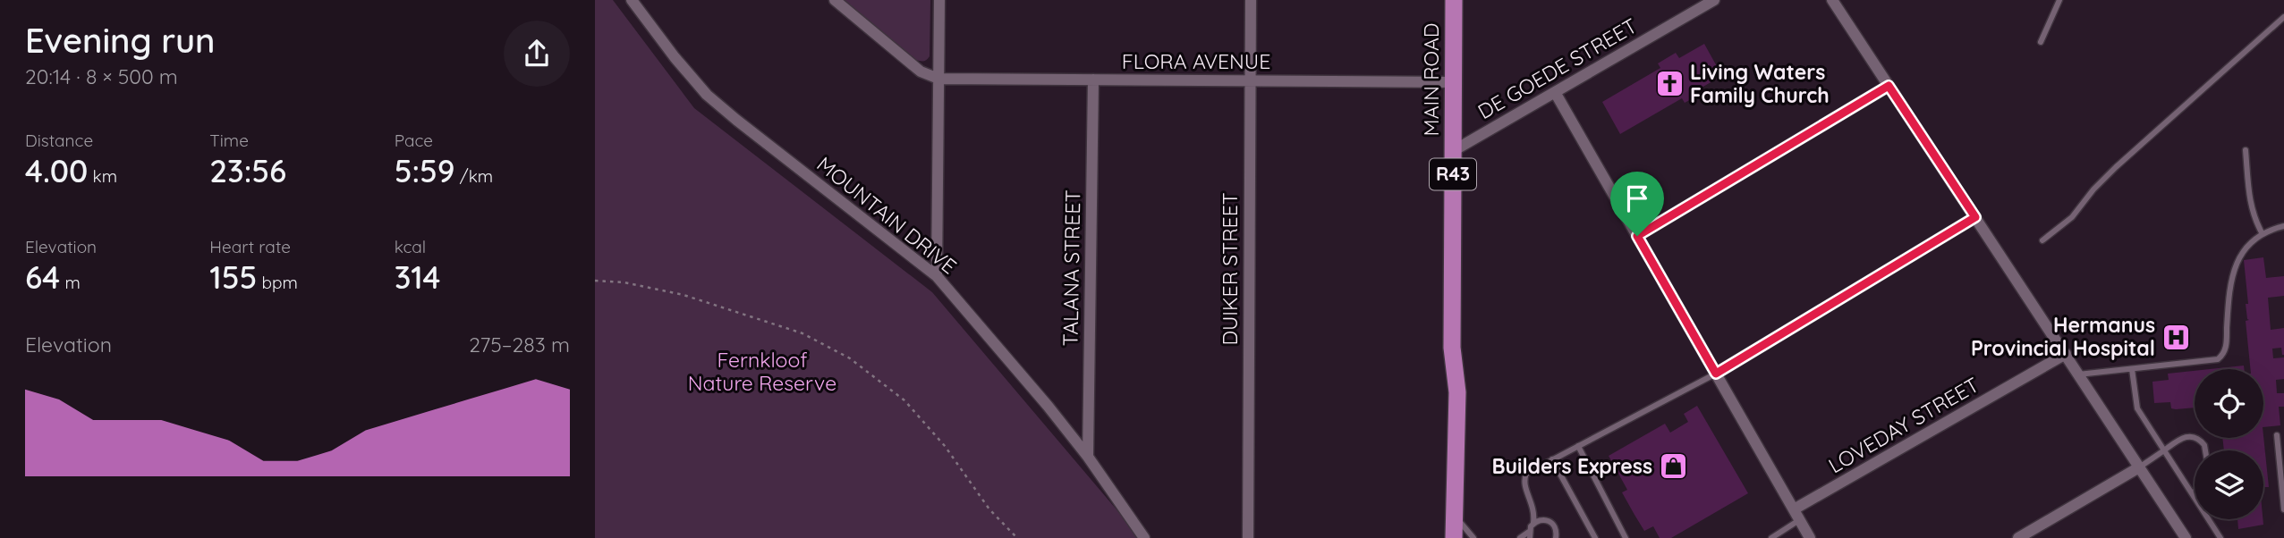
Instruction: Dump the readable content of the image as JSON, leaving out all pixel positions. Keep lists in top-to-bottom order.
{
  "streets": {
    "main road": ["MAIN ROAD", "R43"],
    "street": [
      "FLORA AVENUE",
      "DE GOEDE STREET",
      "MOUNTAIN DRIVE",
      "TALANA STREET",
      "DUIKER STREET",
      "LOVEDAY STREET"
    ]
  },
  "crossings": [
    ["FLORA AVENUE", "MAIN ROAD"],
    ["FLORA AVENUE", "TALANA STREET"],
    ["FLORA AVENUE", "DUIKER STREET"],
    ["DE GOEDE STREET", "MAIN ROAD"],
    ["MOUNTAIN DRIVE", "TALANA STREET"]
  ],
  "parks": ["Fernkloof Nature Reserve"],
  "places": {
    "church": ["Living Waters Family Church"],
    "hospital": ["Hermanus Provincial Hospital"],
    "shop": ["Builders Express"]
  },
  "page": {
    "heading": ["Evening run", "20:14 · 8 × 500 m"],
    "stats": [
      ["Distance", "4.00 km"],
      ["Time", "23:56"],
      ["Pace", "5:59 /km"],
      ["Elevation", "64 m"],
      ["Heart rate", "155 bpm"],
      ["kcal", "314"]
    ],
    "chart": ["Elevation", "275–283 m"]
  }
}
